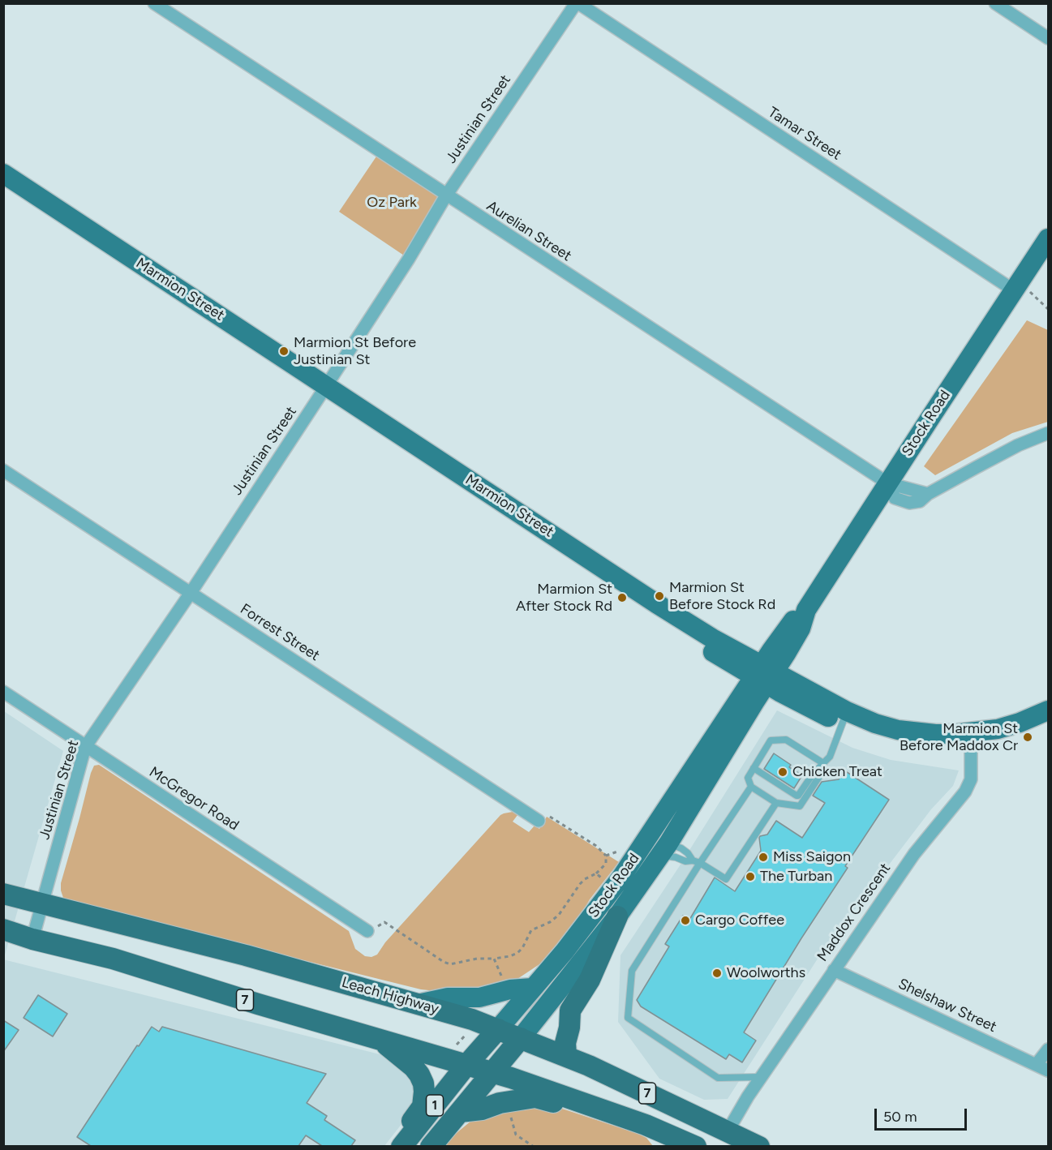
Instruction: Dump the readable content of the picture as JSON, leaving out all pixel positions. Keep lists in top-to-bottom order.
{
  "streets": {
    "highway": [
      "Stock Road",
      "Leach Highway",
      "7",
      "1"
    ],
    "main road": ["Marmion Street"],
    "street": [
      "Justinian Street",
      "Tamar Street",
      "Aurelian Street",
      "Forrest Street",
      "McGregor Road",
      "Maddox Crescent",
      "Shelshaw Street"
    ]
  },
  "crossings": [
    ["Justinian Street", "Tamar Street"],
    ["Justinian Street", "Aurelian Street"],
    ["Justinian Street", "Marmion Street"],
    ["Justinian Street", "Forrest Street"],
    ["Justinian Street", "McGregor Road"],
    ["Justinian Street", "Leach Highway"],
    ["Justinian Street", "7"],
    ["Tamar Street", "Stock Road"],
    ["Aurelian Street", "Stock Road"],
    ["Marmion Street", "Stock Road"],
    ["Marmion Street", "Maddox Crescent"],
    ["Stock Road", "Leach Highway"],
    ["Stock Road", "7"],
    ["Maddox Crescent", "Leach Highway"],
    ["Maddox Crescent", "Shelshaw Street"]
  ],
  "parks": ["Oz Park"],
  "places": [
    "Marmion St Before Justinian St",
    "Marmion St Before Stock Rd",
    "Marmion St After Stock Rd",
    "Marmion St Before Maddox Cr",
    "Chicken Treat",
    "Miss Saigon",
    "The Turban",
    "Cargo Coffee",
    "Woolworths"
  ],
  "scale_bar": "50 m"
}
